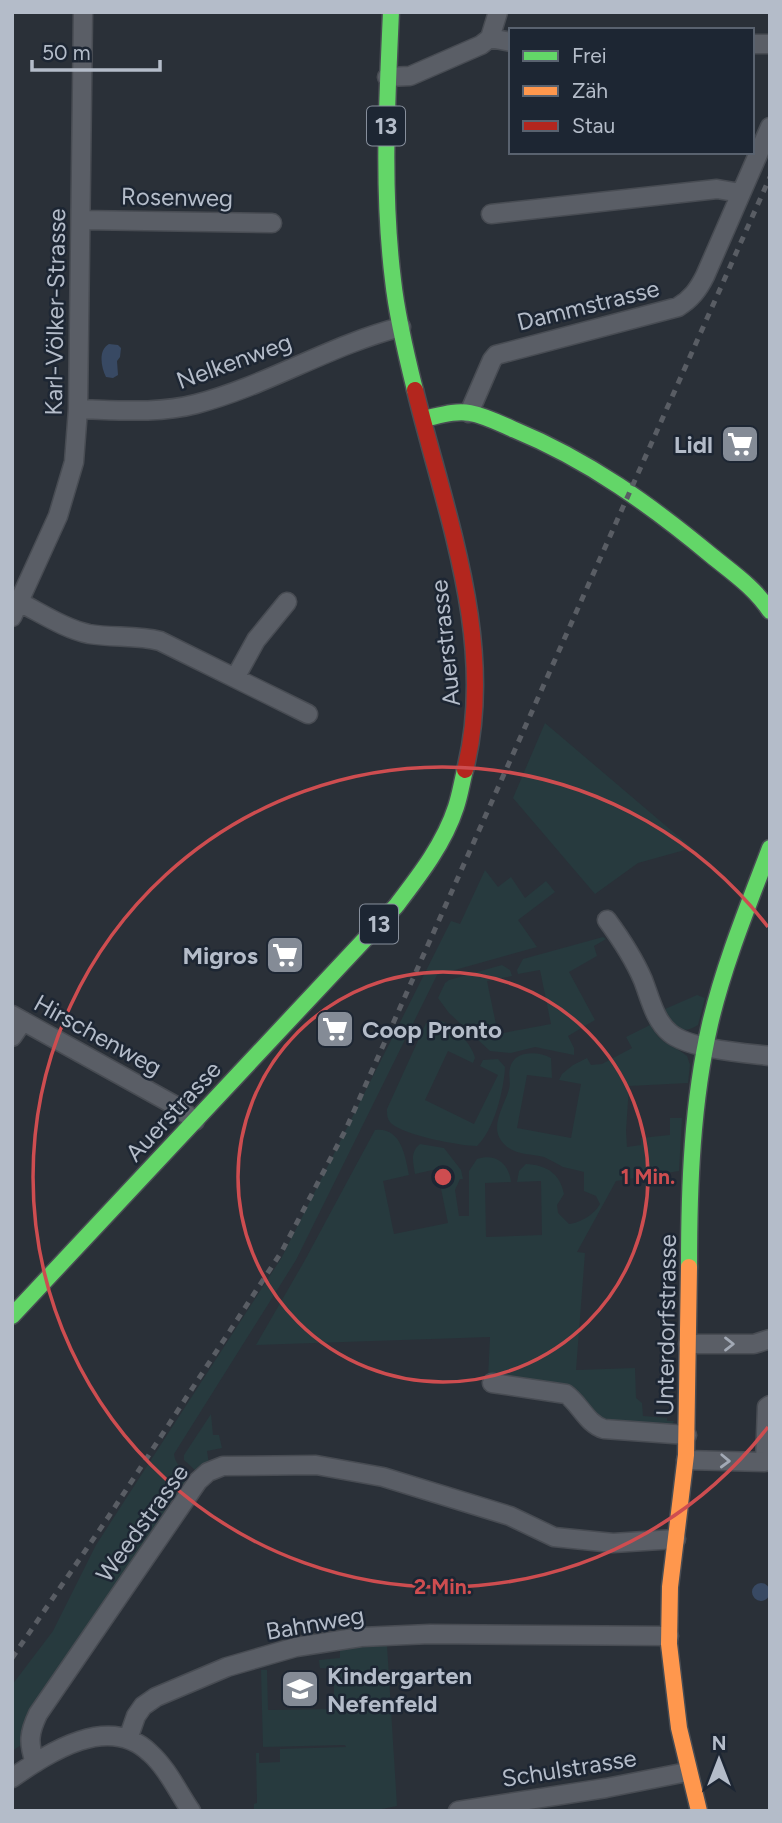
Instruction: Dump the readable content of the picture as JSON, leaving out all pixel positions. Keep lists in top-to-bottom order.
{
  "streets": {
    "main road": ["13", "Auerstrasse", "Unterdorfstrasse"],
    "street": [
      "Rosenweg",
      "Dammstrasse",
      "Karl-Völker-Strasse",
      "Nelkenweg",
      "Hirschenweg",
      "Weedstrasse",
      "Bahnweg",
      "Schulstrasse"
    ]
  },
  "crossings": [
    ["Rosenweg", "Karl-Völker-Strasse"],
    ["Karl-Völker-Strasse", "Nelkenweg"],
    ["Nelkenweg", "Auerstrasse"],
    ["Auerstrasse", "Hirschenweg"],
    ["Unterdorfstrasse", "Weedstrasse"],
    ["Unterdorfstrasse", "Bahnweg"],
    ["Unterdorfstrasse", "Schulstrasse"]
  ],
  "places": {
    "supermarket": ["Lidl", "Migros", "Coop Pronto"],
    "school or university": ["Kindergarten Nefenfeld"]
  },
  "legend": ["Frei", "Zäh", "Stau"],
  "scale_bar": "50 m",
  "north": "top",
  "rings": ["1 Min.", "2 Min."]
}
